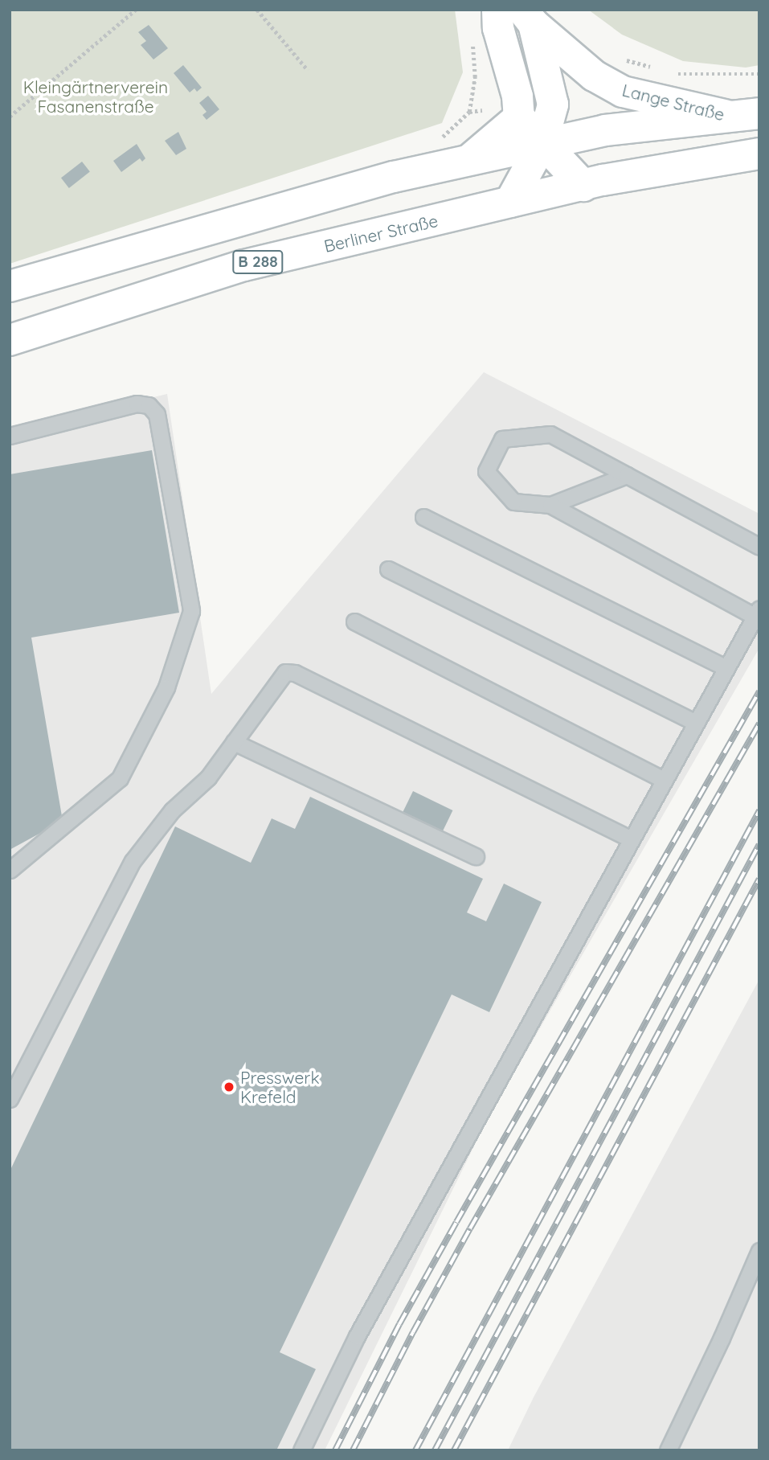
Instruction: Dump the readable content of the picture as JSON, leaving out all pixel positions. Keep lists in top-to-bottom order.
{
  "streets": {
    "main road": ["Lange Straße", "Berliner Straße", "B 288"]
  },
  "crossings": [
    ["Lange Straße", "Berliner Straße"]
  ],
  "parks": ["Kleingärtnerverein Fasanenstraße"],
  "places": ["Presswerk Krefeld"]
}
